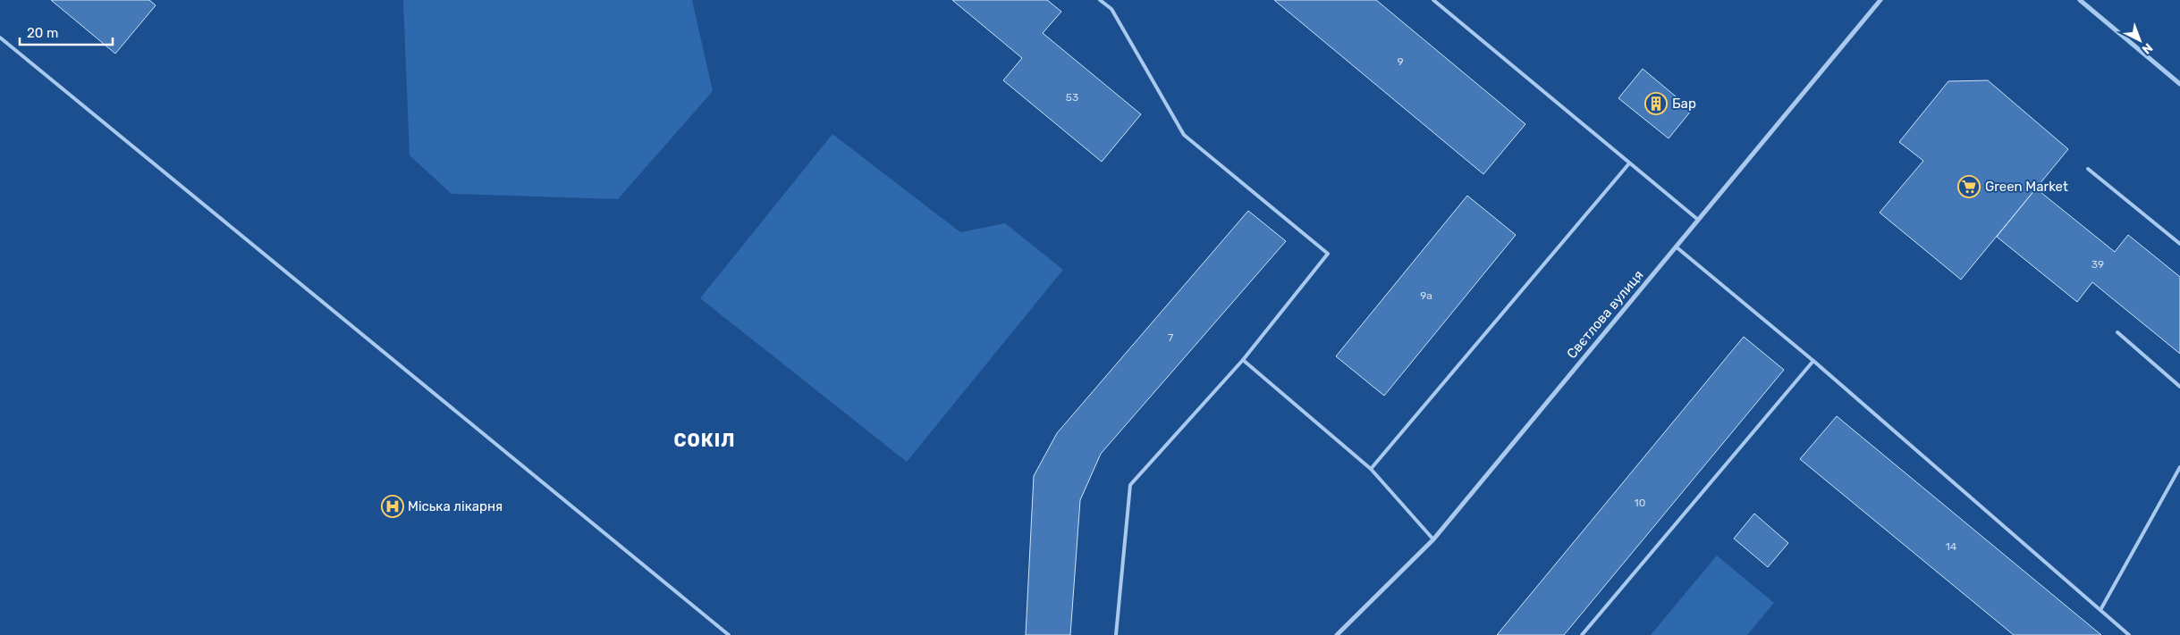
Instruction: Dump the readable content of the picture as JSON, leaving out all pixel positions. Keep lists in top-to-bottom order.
{
  "streets": {
    "street": ["Свєтлова вулиця"]
  },
  "districts": ["СОКІЛ"],
  "places": {
    "building": ["Бар"],
    "supermarket": ["Green Market"],
    "hospital": ["Міська лікарня"]
  },
  "house_numbers": [
    "9",
    "53",
    "39",
    "9а",
    "7",
    "10",
    "14"
  ],
  "scale_bar": "20 m",
  "north": "bottom right"
}
